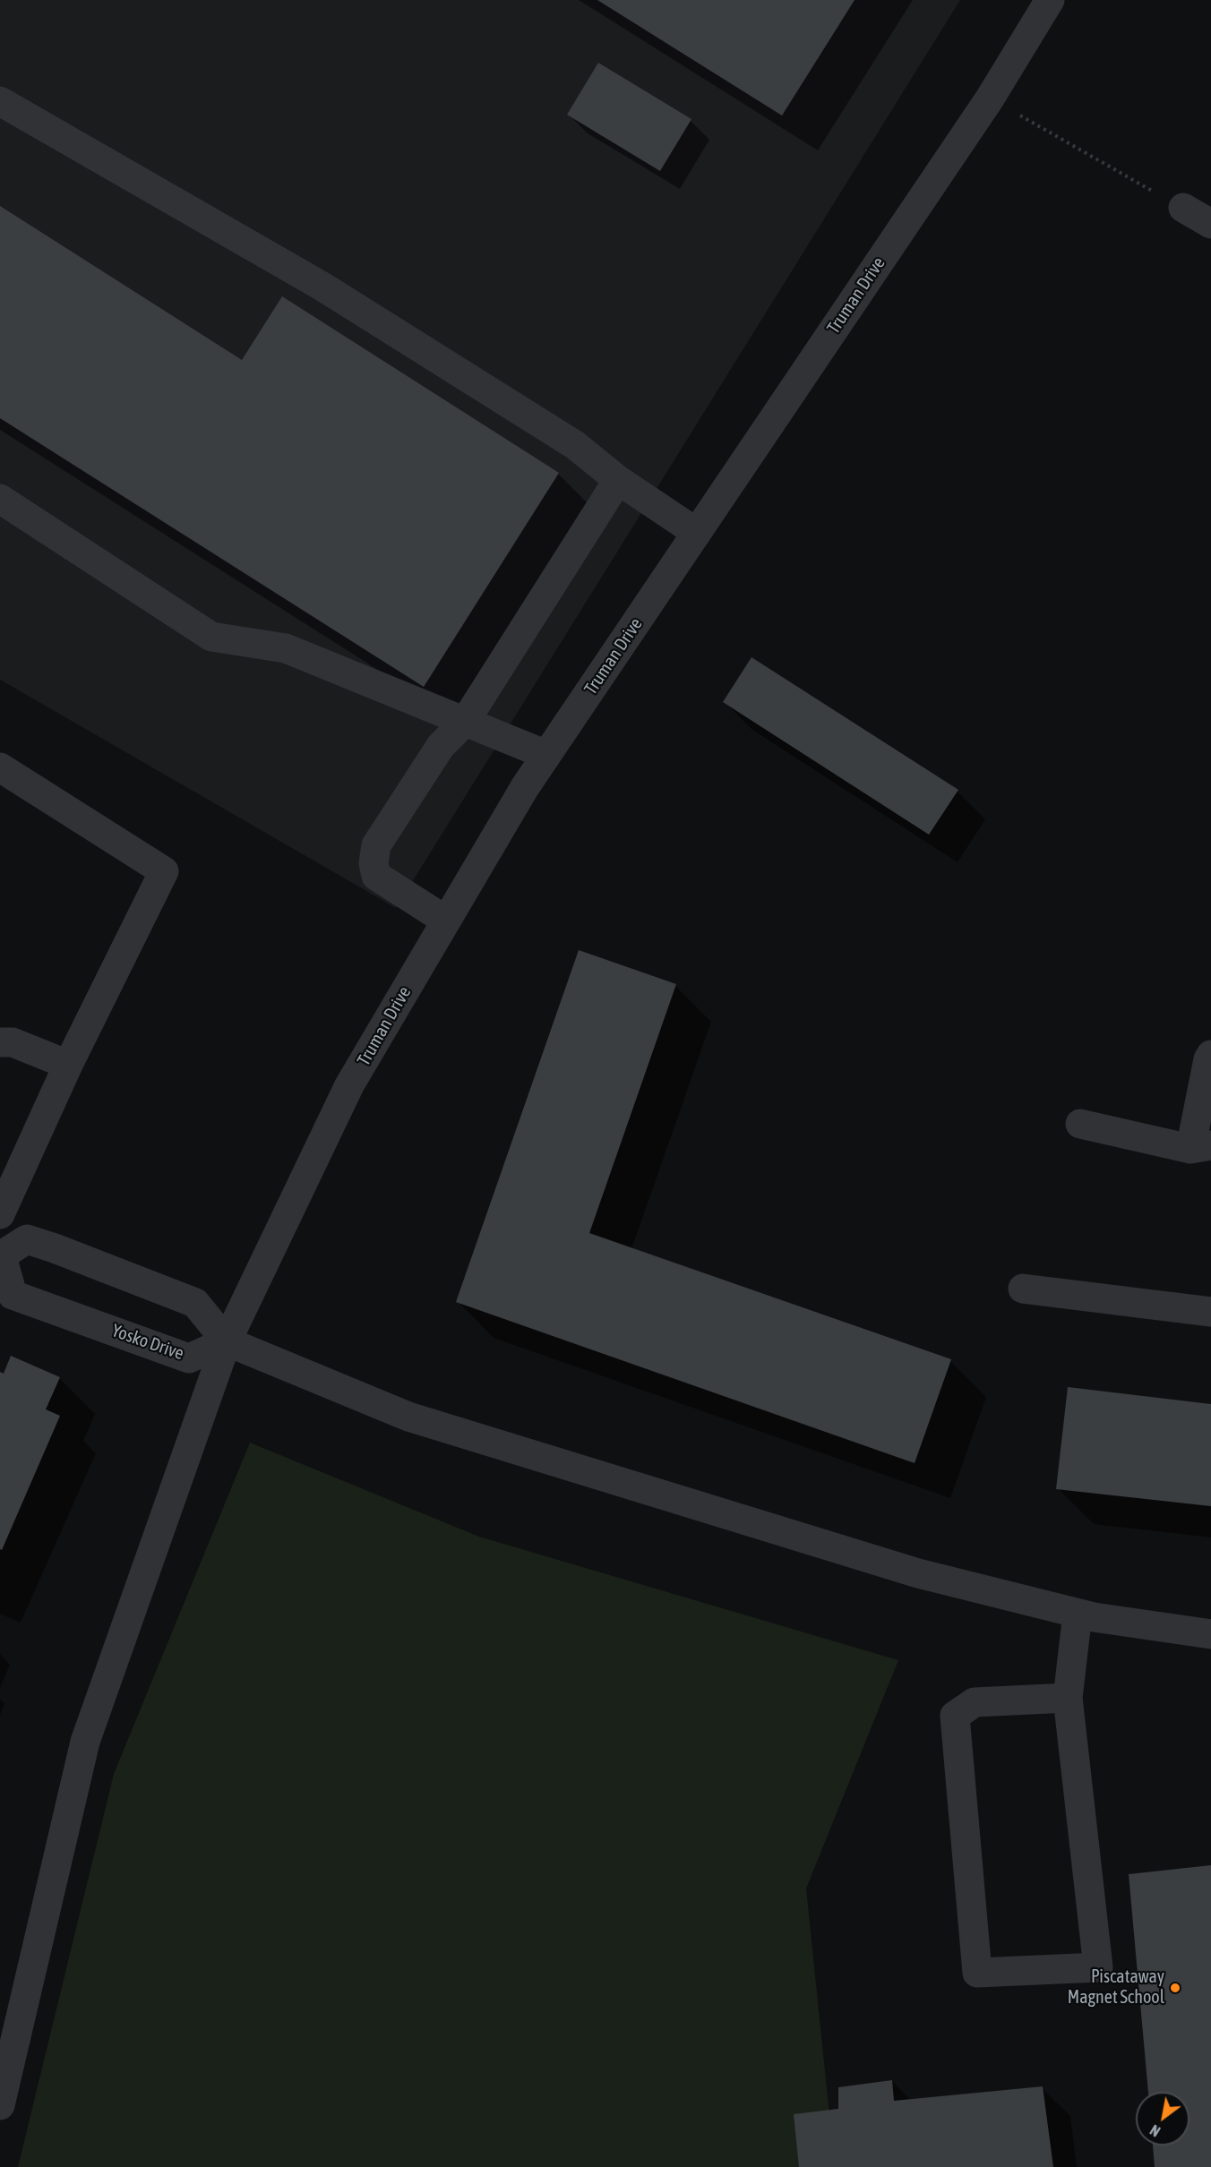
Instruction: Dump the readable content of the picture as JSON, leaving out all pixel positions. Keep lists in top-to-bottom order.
{
  "streets": {
    "street": ["Truman Drive", "Yosko Drive"]
  },
  "crossings": [
    ["Truman Drive", "Yosko Drive"]
  ],
  "places": ["Piscataway Magnet School"],
  "north": "bottom left"
}
